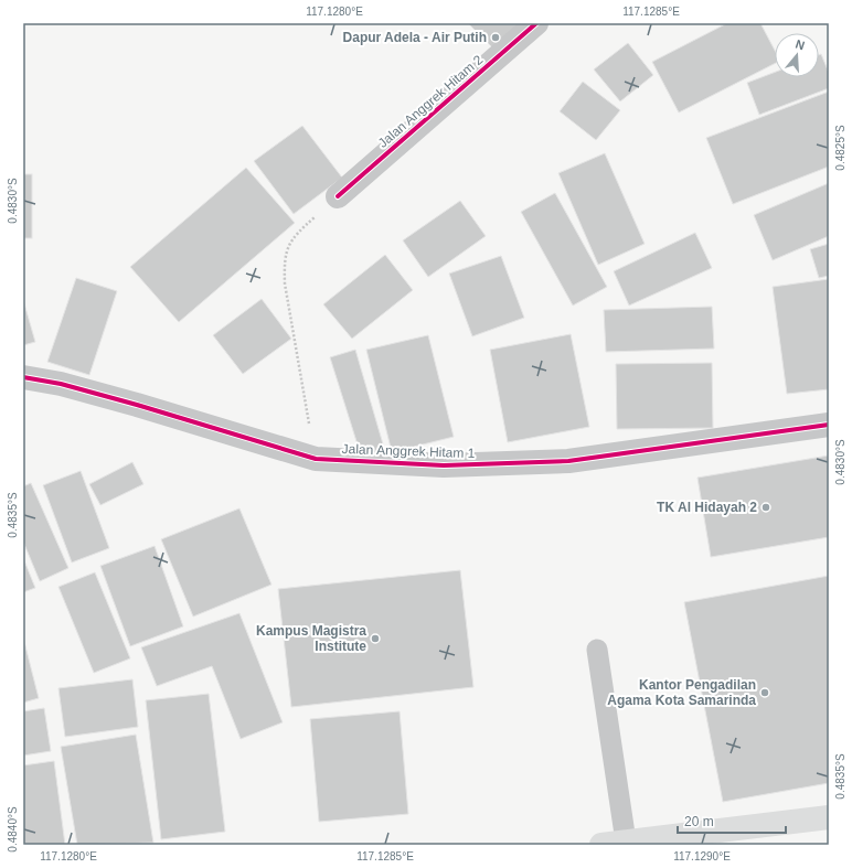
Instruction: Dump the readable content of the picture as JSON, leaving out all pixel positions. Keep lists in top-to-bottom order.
{
  "streets": {
    "street": ["Jalan Anggrek Hitam 2", "Jalan Anggrek Hitam 1"]
  },
  "places": [
    "Dapur Adela - Air Putih",
    "TK Al Hidayah 2",
    "Kampus Magistra Institute",
    "Kantor Pengadilan Agama Kota Samarinda"
  ],
  "scale_bar": "20 m",
  "north": "top",
  "coordinates": [
    "117.1280°E",
    "117.1285°E",
    "0.4825°S",
    "0.4830°S",
    "0.4835°S",
    "0.4840°S",
    "117.1290°E"
  ]
}
